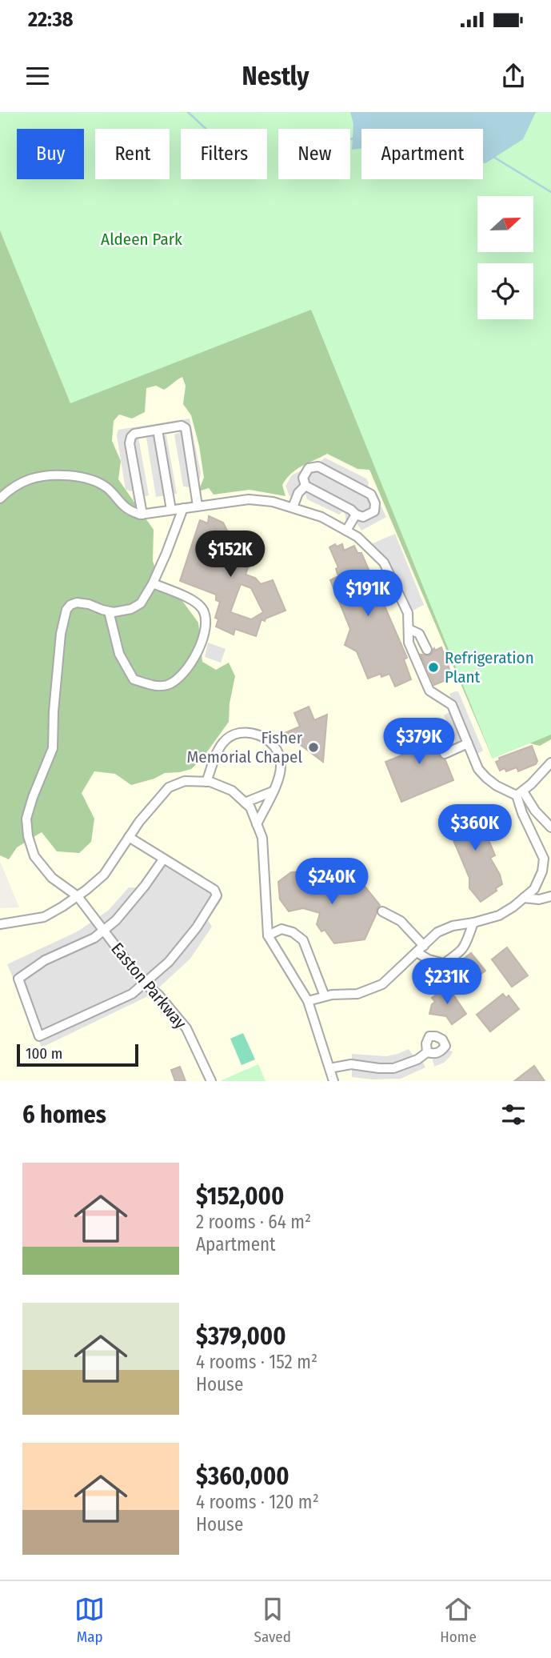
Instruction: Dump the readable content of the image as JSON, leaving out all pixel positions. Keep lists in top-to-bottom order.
{
  "streets": {
    "street": ["Easton Parkway"]
  },
  "parks": ["Aldeen Park"],
  "places": ["Refrigeration Plant", "Fisher Memorial Chapel"],
  "scale_bar": "100 m",
  "north": "right",
  "page": {
    "status": "22:38",
    "header": "Nestly",
    "chip": [
      "Buy",
      "Rent",
      "Filters",
      "New",
      "Apartment"
    ],
    "price": [
      "$152K",
      "$191K",
      "$379K",
      "$360K",
      "$240K",
      "$231K"
    ],
    "scale": "100 m",
    "heading": "6 homes",
    "list": [
      {
        "name": "$152,000",
        "note": "2 rooms · 64 m² · Apartment"
      },
      {
        "name": "$379,000",
        "note": "4 rooms · 152 m² · House"
      },
      {
        "name": "$360,000",
        "note": "4 rooms · 120 m² · House"
      }
    ],
    "tabs": ["Map", "Saved", "Home"]
  }
}
